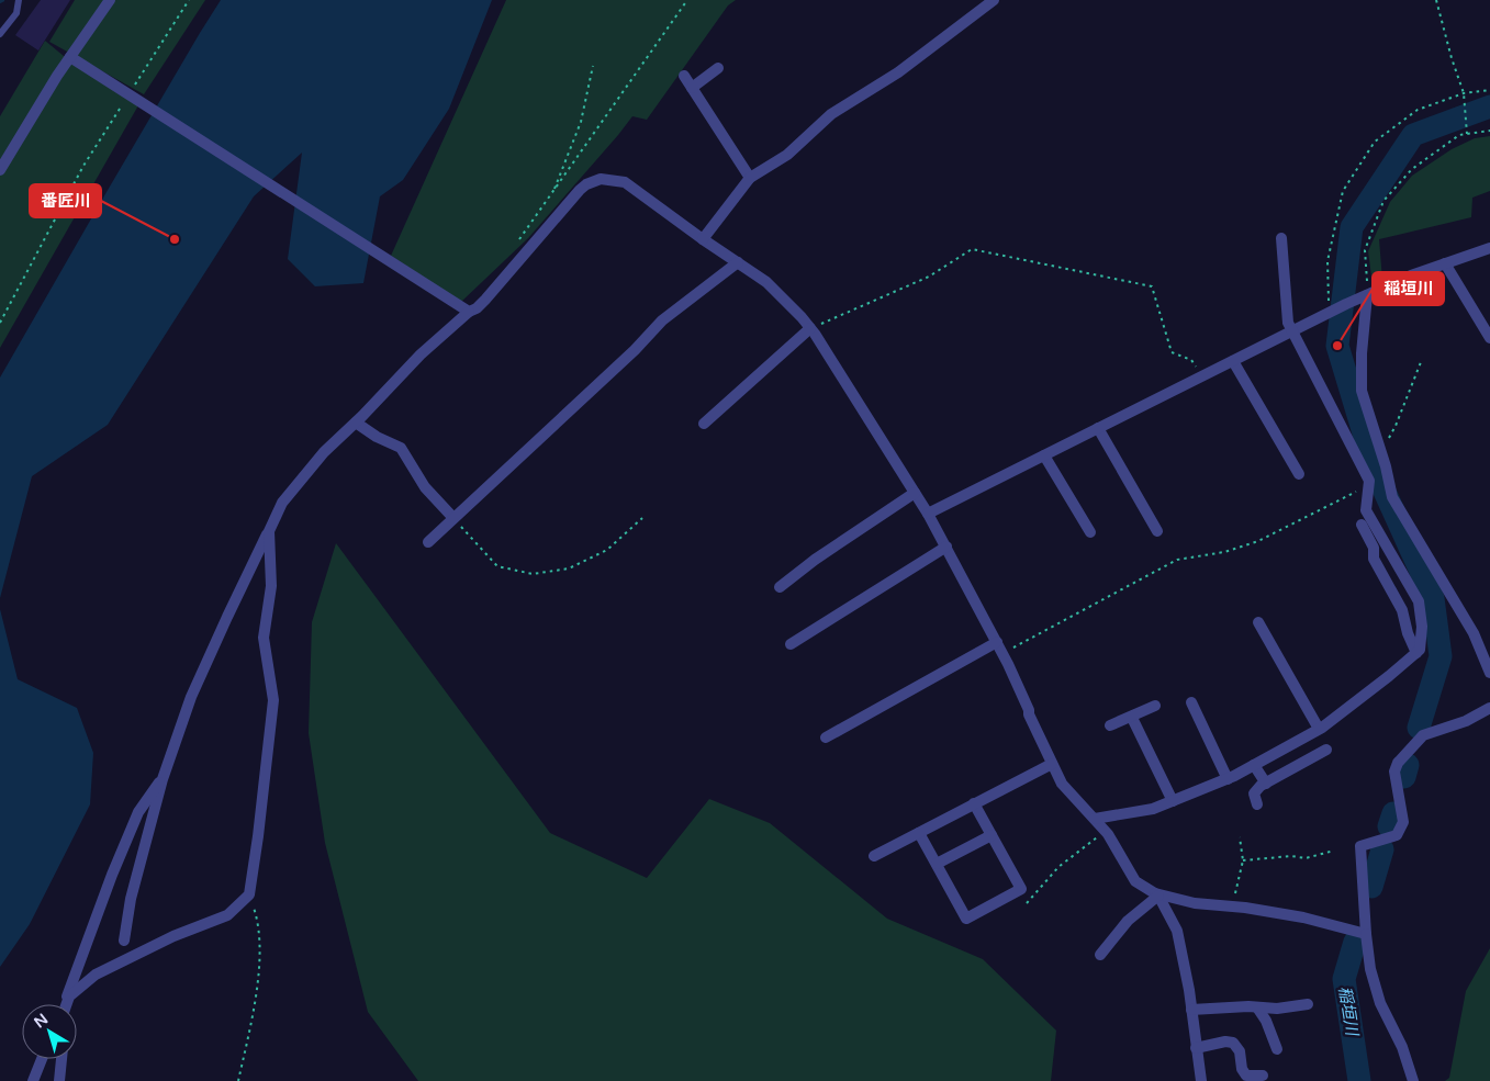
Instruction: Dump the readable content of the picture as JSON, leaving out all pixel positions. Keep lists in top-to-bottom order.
{
  "water": ["稲垣川"],
  "places": ["番匠川", "稲垣川"],
  "north": "top left"
}
